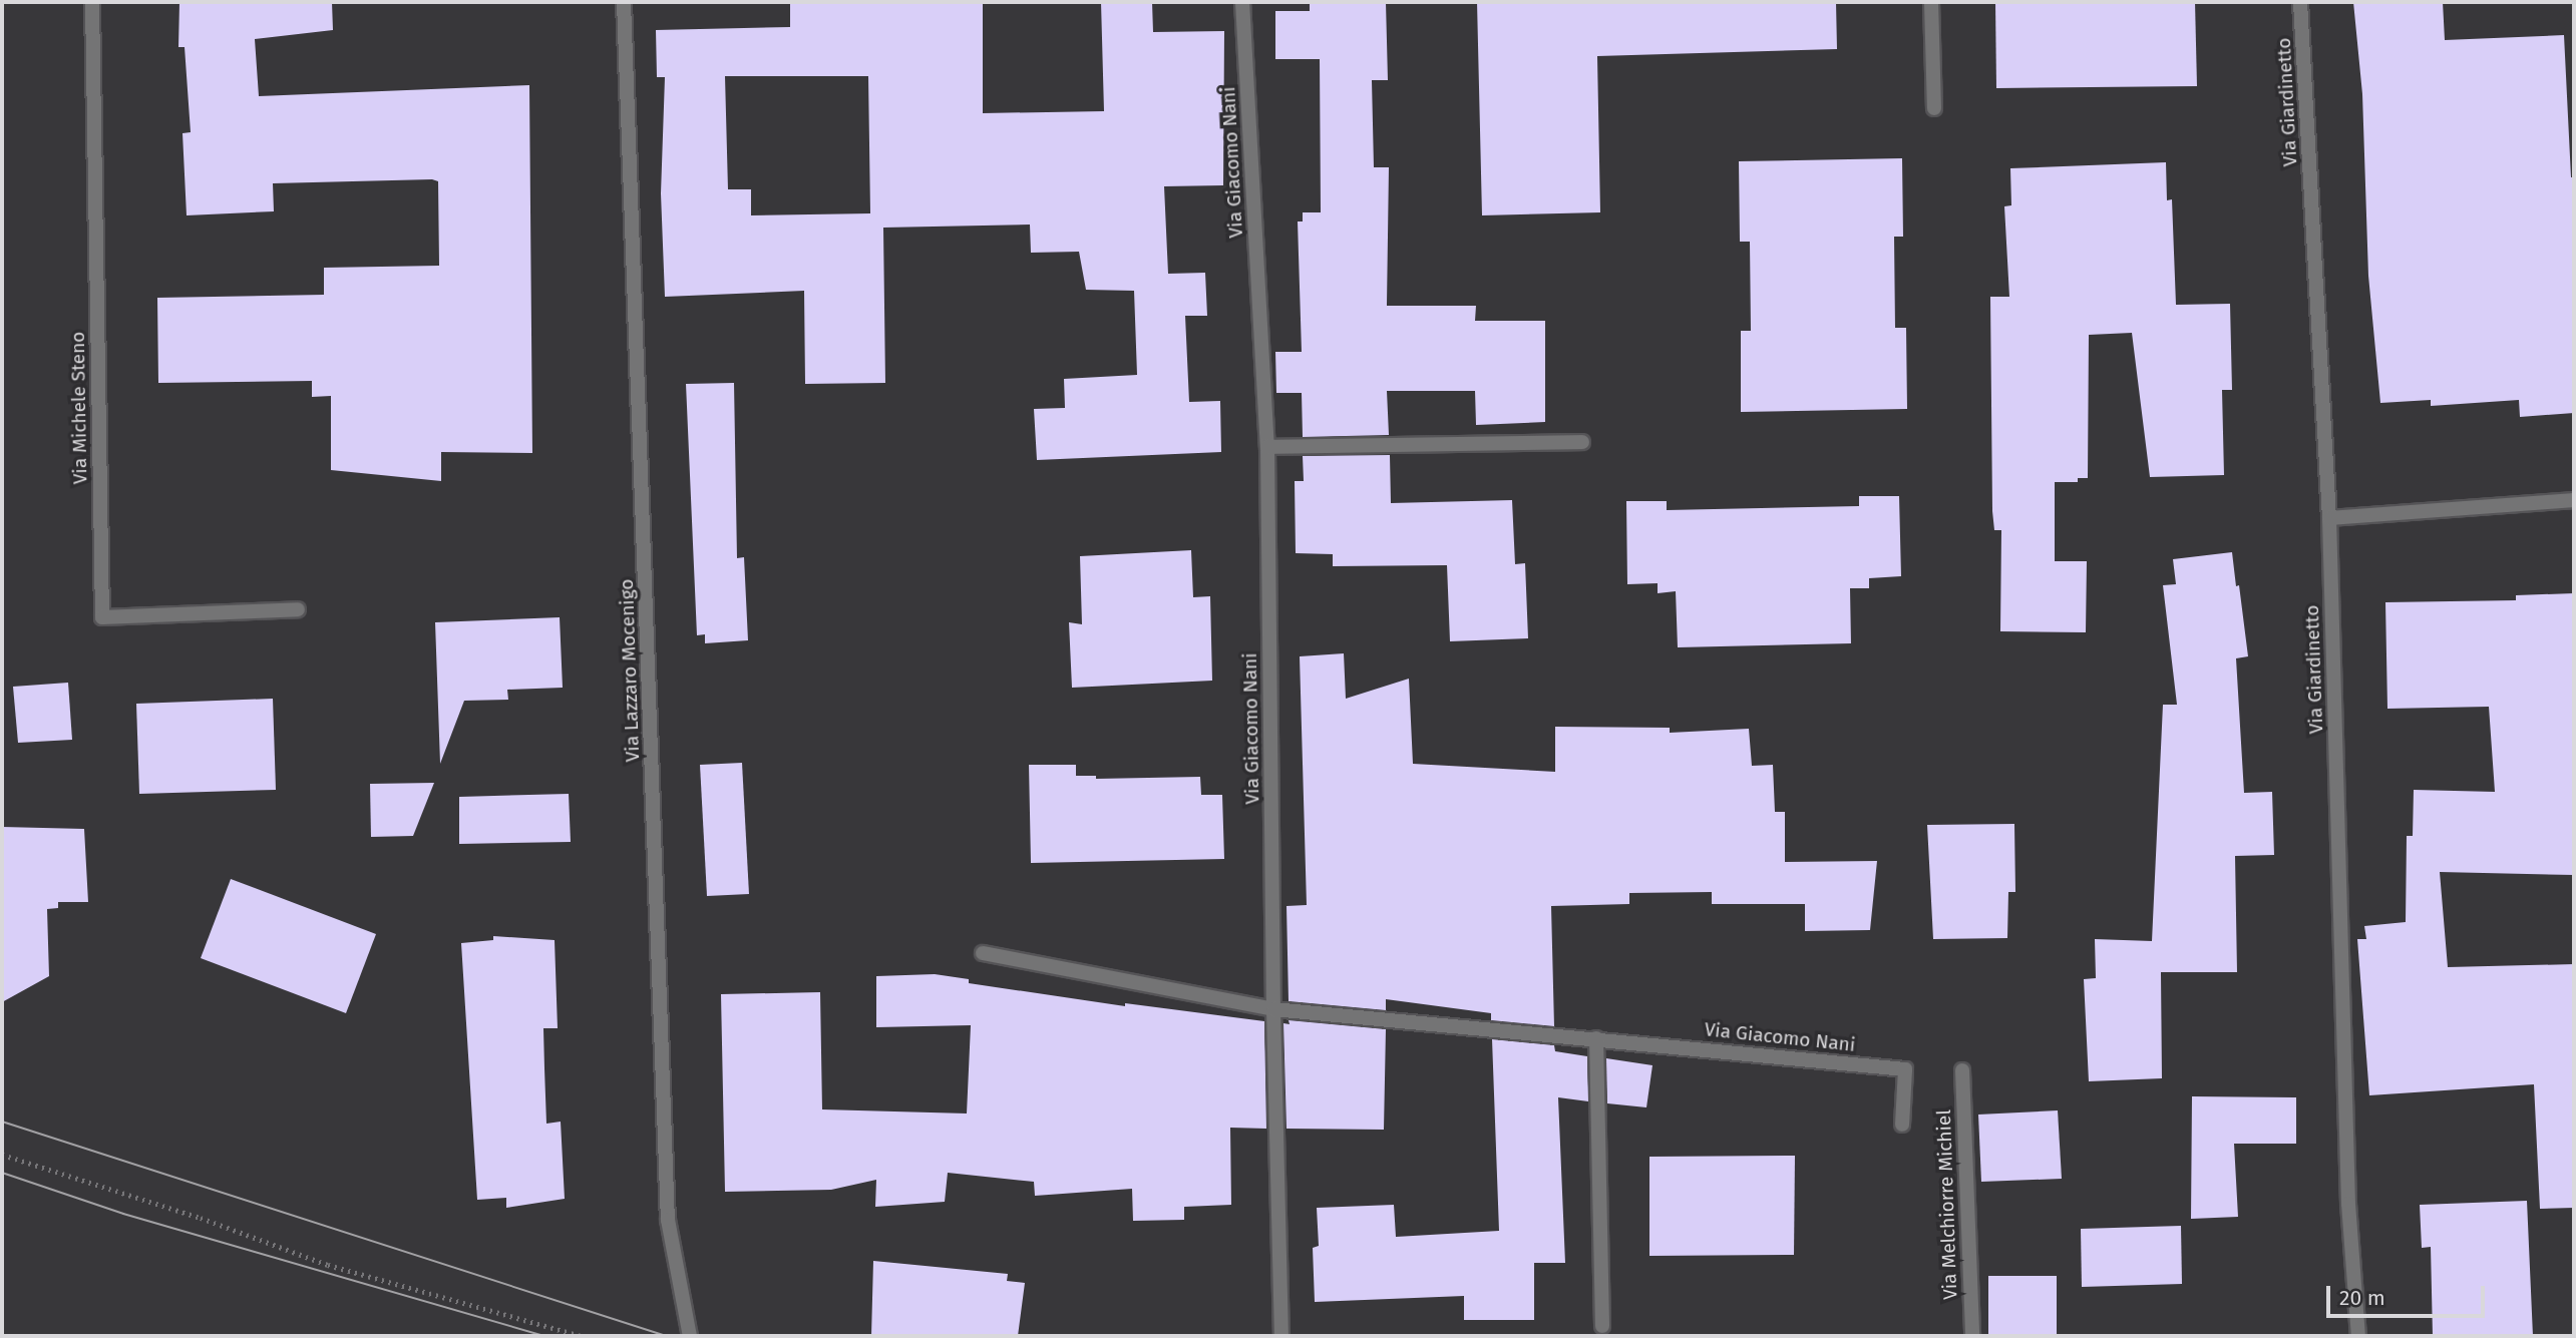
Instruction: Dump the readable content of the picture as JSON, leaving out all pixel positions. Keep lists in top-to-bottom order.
{
  "streets": {
    "street": [
      "Via Giardinetto",
      "Via Giacomo Nani",
      "Via Michele Steno",
      "Via Lazzaro Mocenigo",
      "Via Melchiorre Michiel"
    ]
  },
  "scale_bar": "20 m"
}
